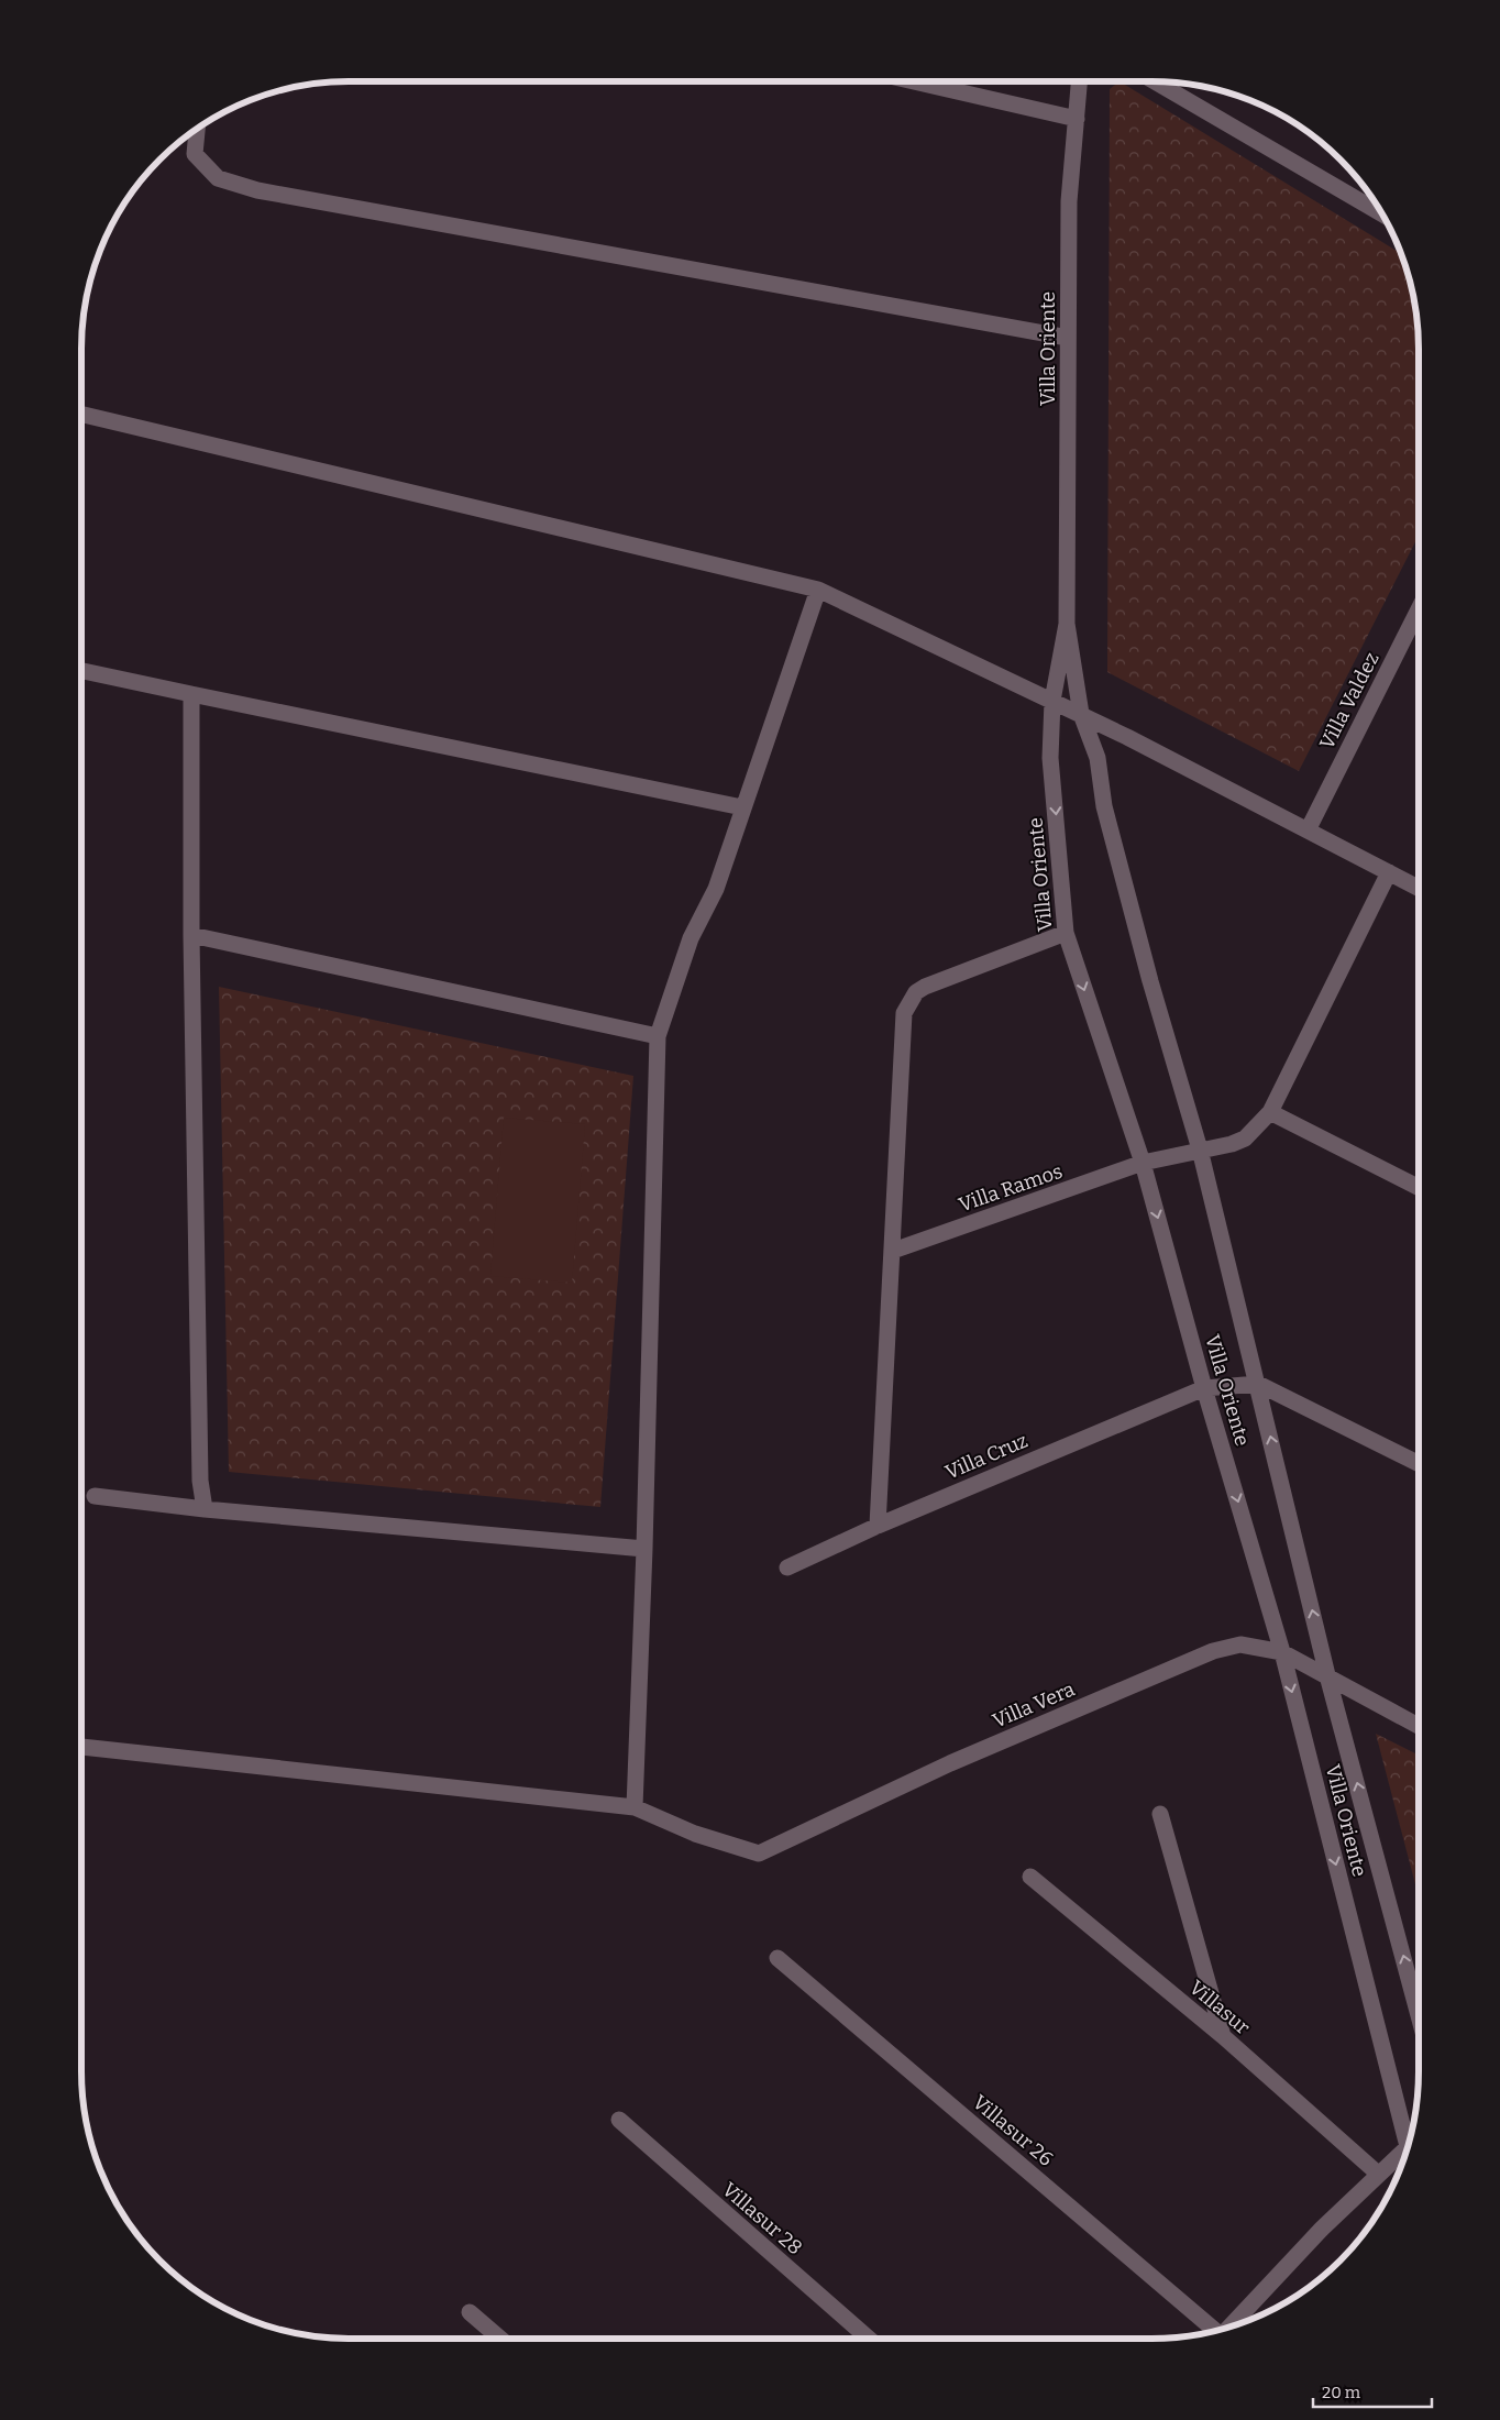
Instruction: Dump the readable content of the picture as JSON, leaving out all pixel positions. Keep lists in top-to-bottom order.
{
  "streets": {
    "street": [
      "Villa Oriente",
      "Villa Valdez",
      "Villa Ramos",
      "Villa Cruz",
      "Villa Vera",
      "Villasur",
      "Villasur 26",
      "Villasur 28"
    ]
  },
  "crossings": [
    ["Villa Oriente", "Villa Ramos"],
    ["Villa Oriente", "Villa Cruz"],
    ["Villa Oriente", "Villa Vera"]
  ],
  "scale_bar": "20 m"
}
